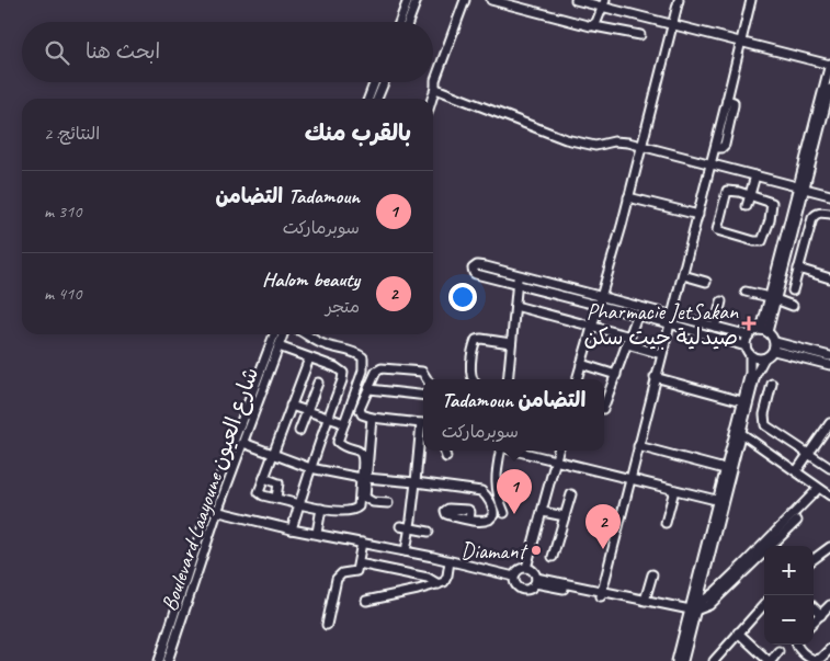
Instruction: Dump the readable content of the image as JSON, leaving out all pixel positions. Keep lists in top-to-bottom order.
{
  "streets": {
    "street": ["Boulevard Laayoune شارع العيون"]
  },
  "places": {
    "health": ["Pharmacie JetSakan صيدلية جيت سكن"],
    "other": ["Diamant"]
  },
  "page": {
    "search": "ابحث هنا",
    "heading": ["بالقرب منك", "النتائج: 2"],
    "list": [
      {
        "mark": "1",
        "name": "Tadamoun التضامن",
        "note": "سوبرماركت",
        "value": "310 m"
      },
      {
        "mark": "2",
        "name": "Halom beauty",
        "note": "متجر",
        "value": "410 m"
      }
    ],
    "popup": ["Tadamoun التضامن", "سوبرماركت"],
    "pins": ["1", "2"],
    "map_buttons": ["+", "−"]
  }
}
